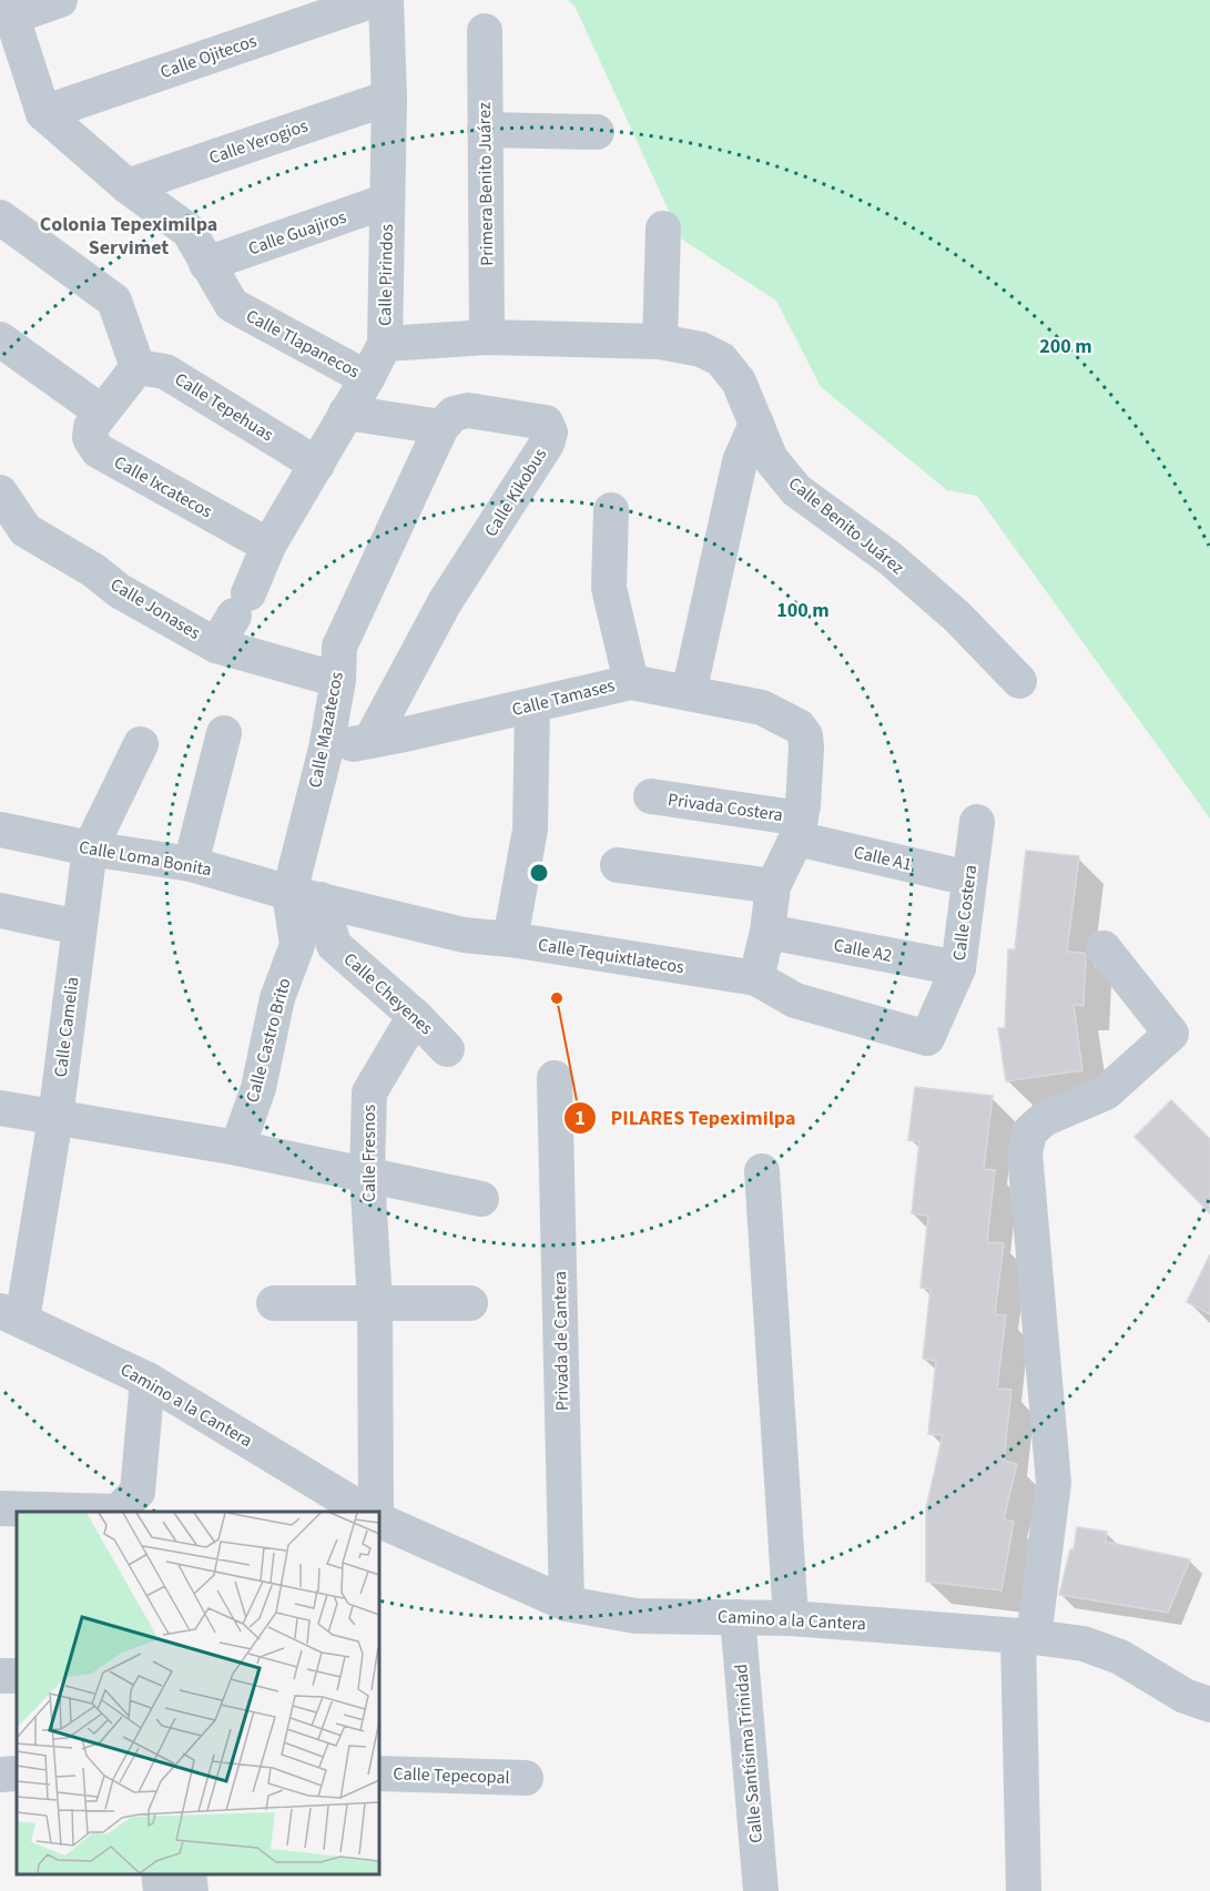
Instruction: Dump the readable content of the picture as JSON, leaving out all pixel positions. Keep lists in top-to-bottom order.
{
  "streets": {
    "street": [
      "Calle Ojitecos",
      "Calle Yerogios",
      "Primera Benito Juárez",
      "Calle Guajiros",
      "Calle Pirindos",
      "Calle Tlapanecos",
      "Calle Tepehuas",
      "Calle Ixcatecos",
      "Calle Kikobus",
      "Calle Benito Juárez",
      "Calle Jonases",
      "Calle Tamases",
      "Calle Mazatecos",
      "Privada Costera",
      "Calle Loma Bonita",
      "Calle A1",
      "Calle Costera",
      "Calle A2",
      "Calle Tequixtlatecos",
      "Calle Cheyenes",
      "Calle Camelia",
      "Calle Castro Brito",
      "Calle Fresnos",
      "Privada de Cantera",
      "Camino a la Cantera",
      "Calle Santísima Trinidad",
      "Calle Tepecopal"
    ]
  },
  "crossings": [
    ["Calle Ojitecos", "Calle Tlapanecos"],
    ["Calle Yerogios", "Calle Pirindos"],
    ["Calle Yerogios", "Calle Tlapanecos"],
    ["Primera Benito Juárez", "Calle Benito Juárez"],
    ["Calle Guajiros", "Calle Pirindos"],
    ["Calle Guajiros", "Calle Tlapanecos"],
    ["Calle Pirindos", "Calle Tlapanecos"],
    ["Calle Pirindos", "Calle Tepehuas"],
    ["Calle Pirindos", "Calle Ixcatecos"],
    ["Calle Pirindos", "Calle Benito Juárez"],
    ["Calle Pirindos", "Calle Jonases"],
    ["Calle Tepehuas", "Calle Ixcatecos"],
    ["Calle Kikobus", "Calle Tamases"],
    ["Calle Kikobus", "Calle Mazatecos"],
    ["Calle Jonases", "Calle Mazatecos"],
    ["Calle Tamases", "Calle Mazatecos"],
    ["Calle Tamases", "Privada Costera"],
    ["Calle Tamases", "Calle A1"],
    ["Calle Mazatecos", "Calle Loma Bonita"],
    ["Calle Mazatecos", "Calle Tequixtlatecos"],
    ["Calle Mazatecos", "Calle Cheyenes"],
    ["Calle Mazatecos", "Calle Castro Brito"],
    ["Privada Costera", "Calle A1"],
    ["Calle Loma Bonita", "Calle Tequixtlatecos"],
    ["Calle Loma Bonita", "Calle Cheyenes"],
    ["Calle Loma Bonita", "Calle Camelia"],
    ["Calle Loma Bonita", "Calle Castro Brito"],
    ["Calle A1", "Calle Costera"],
    ["Calle Costera", "Calle A2"],
    ["Calle Costera", "Calle Tequixtlatecos"],
    ["Calle Tequixtlatecos", "Calle Cheyenes"],
    ["Calle Tequixtlatecos", "Calle Castro Brito"],
    ["Calle Cheyenes", "Calle Castro Brito"],
    ["Calle Cheyenes", "Calle Fresnos"],
    ["Calle Camelia", "Camino a la Cantera"],
    ["Privada de Cantera", "Camino a la Cantera"],
    ["Camino a la Cantera", "Calle Santísima Trinidad"]
  ],
  "districts": ["Colonia Tepeximilpa Servimet"],
  "places": ["PILARES Tepeximilpa"],
  "rings": ["200 m", "100 m"]
}
